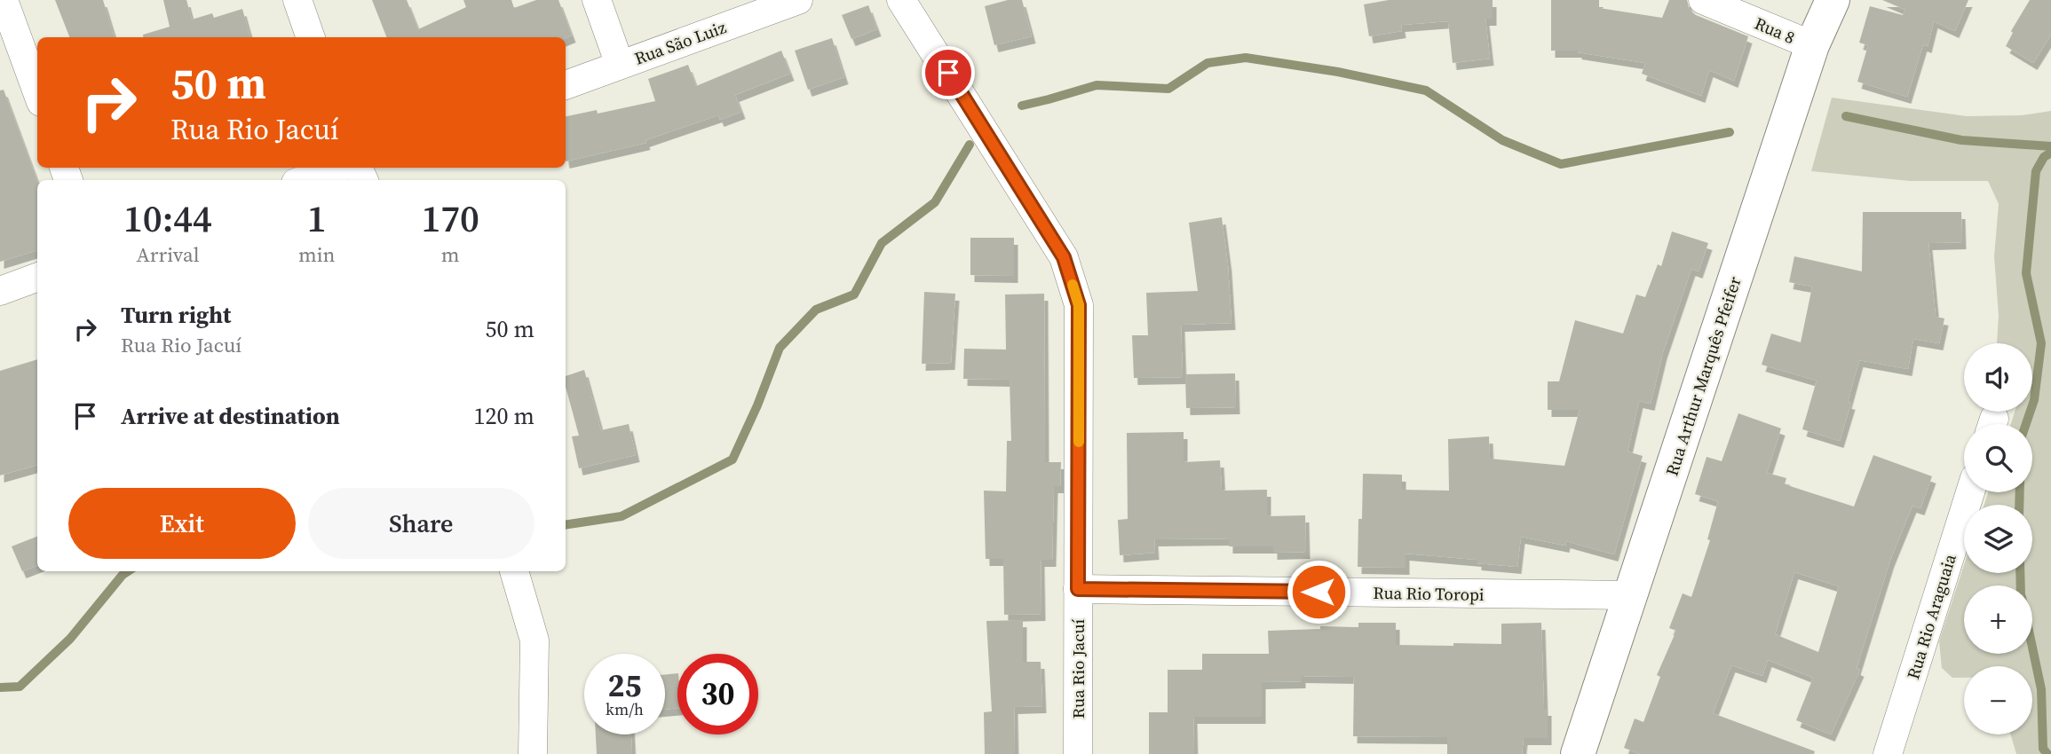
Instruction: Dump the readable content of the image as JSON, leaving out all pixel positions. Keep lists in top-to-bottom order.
{
  "streets": {
    "street": [
      "Rua 8",
      "Rua São Luiz",
      "Rua Arthur Marquês Pfeifer",
      "Rua Rio Toropi",
      "Rua Rio Araguaia",
      "Rua Rio Jacuí"
    ]
  },
  "crossings": [
    ["Rua 8", "Rua Arthur Marquês Pfeifer"],
    ["Rua Arthur Marquês Pfeifer", "Rua Rio Toropi"],
    ["Rua Rio Toropi", "Rua Rio Jacuí"]
  ],
  "page": {
    "turn": ["50 m", "Rua Rio Jacuí"],
    "eta": [
      "10:44",
      "Arrival",
      "1",
      "min",
      "170",
      "m"
    ],
    "list": [
      {
        "name": "Turn right",
        "note": "Rua Rio Jacuí",
        "value": "50 m"
      },
      {
        "name": "Arrive at destination",
        "value": "120 m"
      }
    ],
    "map_buttons": ["+", "−"],
    "buttons": ["Exit", "Share"],
    "speed": "25 km/h",
    "limit": "30"
  }
}
